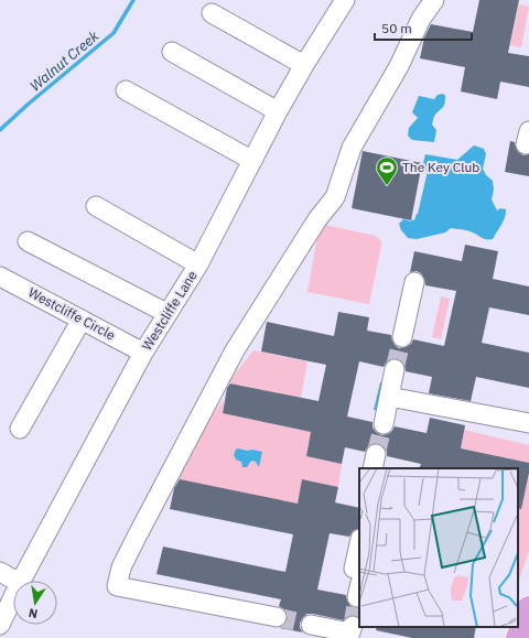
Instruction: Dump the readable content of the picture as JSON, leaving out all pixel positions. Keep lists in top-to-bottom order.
{
  "streets": {
    "street": ["Westcliffe Lane", "Westcliffe Circle"]
  },
  "crossings": [
    ["Westcliffe Lane", "Westcliffe Circle"]
  ],
  "water": ["Walnut Creek"],
  "places": {
    "sports": ["The Key Club"]
  },
  "scale_bar": "50 m",
  "north": "bottom"
}
